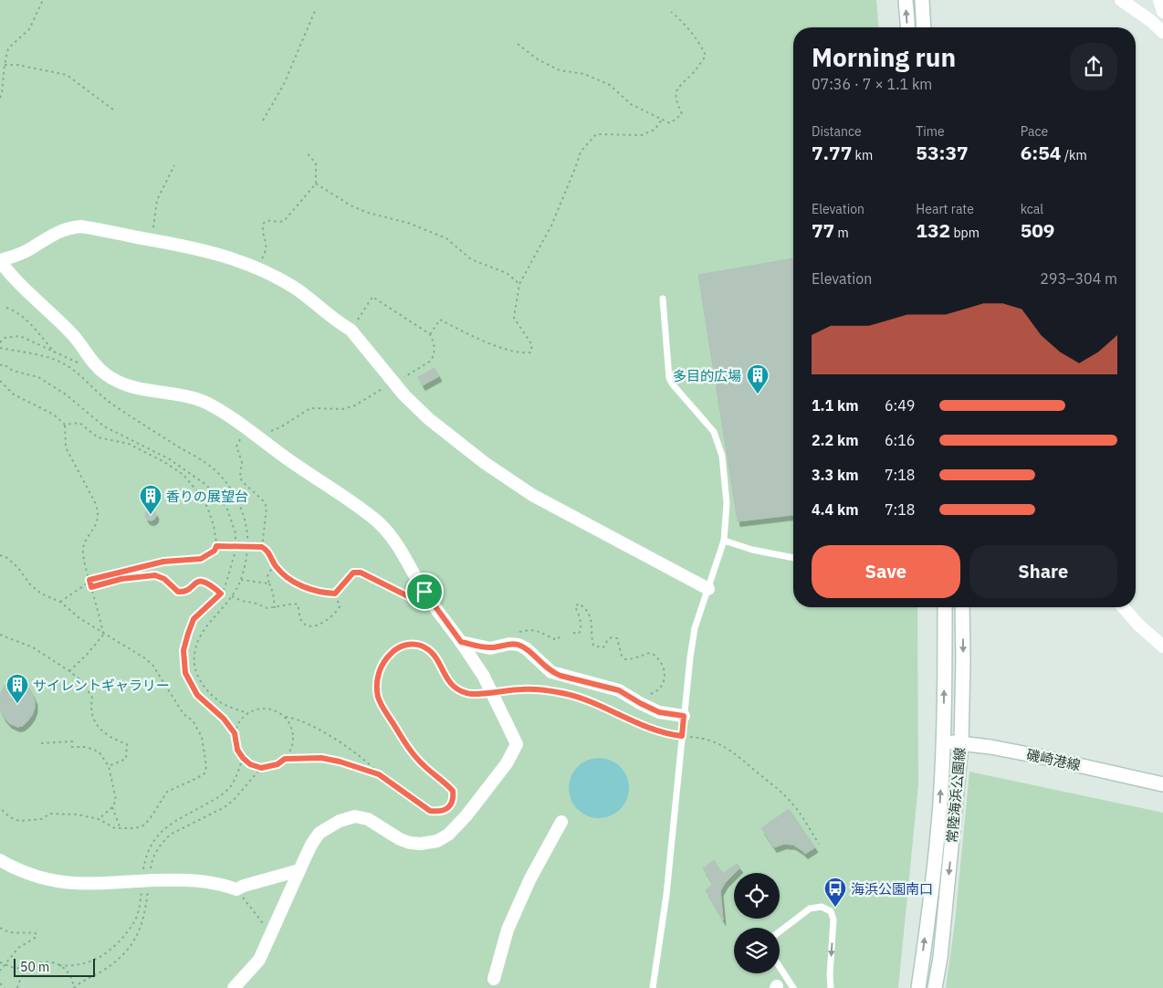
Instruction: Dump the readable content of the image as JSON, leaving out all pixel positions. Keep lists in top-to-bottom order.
{
  "streets": {
    "main road": ["磯崎港線", "常陸海浜公園線"]
  },
  "crossings": [
    ["磯崎港線", "常陸海浜公園線"]
  ],
  "places": {
    "building": ["多目的広場", "香りの展望台", "サイレントギャラリー"],
    "bus stop": ["海浜公園南口"]
  },
  "scale_bar": "50 m",
  "page": {
    "heading": ["Morning run", "07:36 · 7 × 1.1 km"],
    "stats": [
      ["Distance", "7.77 km"],
      ["Time", "53:37"],
      ["Pace", "6:54 /km"],
      ["Elevation", "77 m"],
      ["Heart rate", "132 bpm"],
      ["kcal", "509"]
    ],
    "chart": ["Elevation", "293–304 m"],
    "list": [
      {
        "name": "1.1 km",
        "note": "6:49"
      },
      {
        "name": "2.2 km",
        "note": "6:16"
      },
      {
        "name": "3.3 km",
        "note": "7:18"
      },
      {
        "name": "4.4 km",
        "note": "7:18"
      }
    ],
    "buttons": ["Save", "Share"],
    "scale": "50 m"
  }
}
